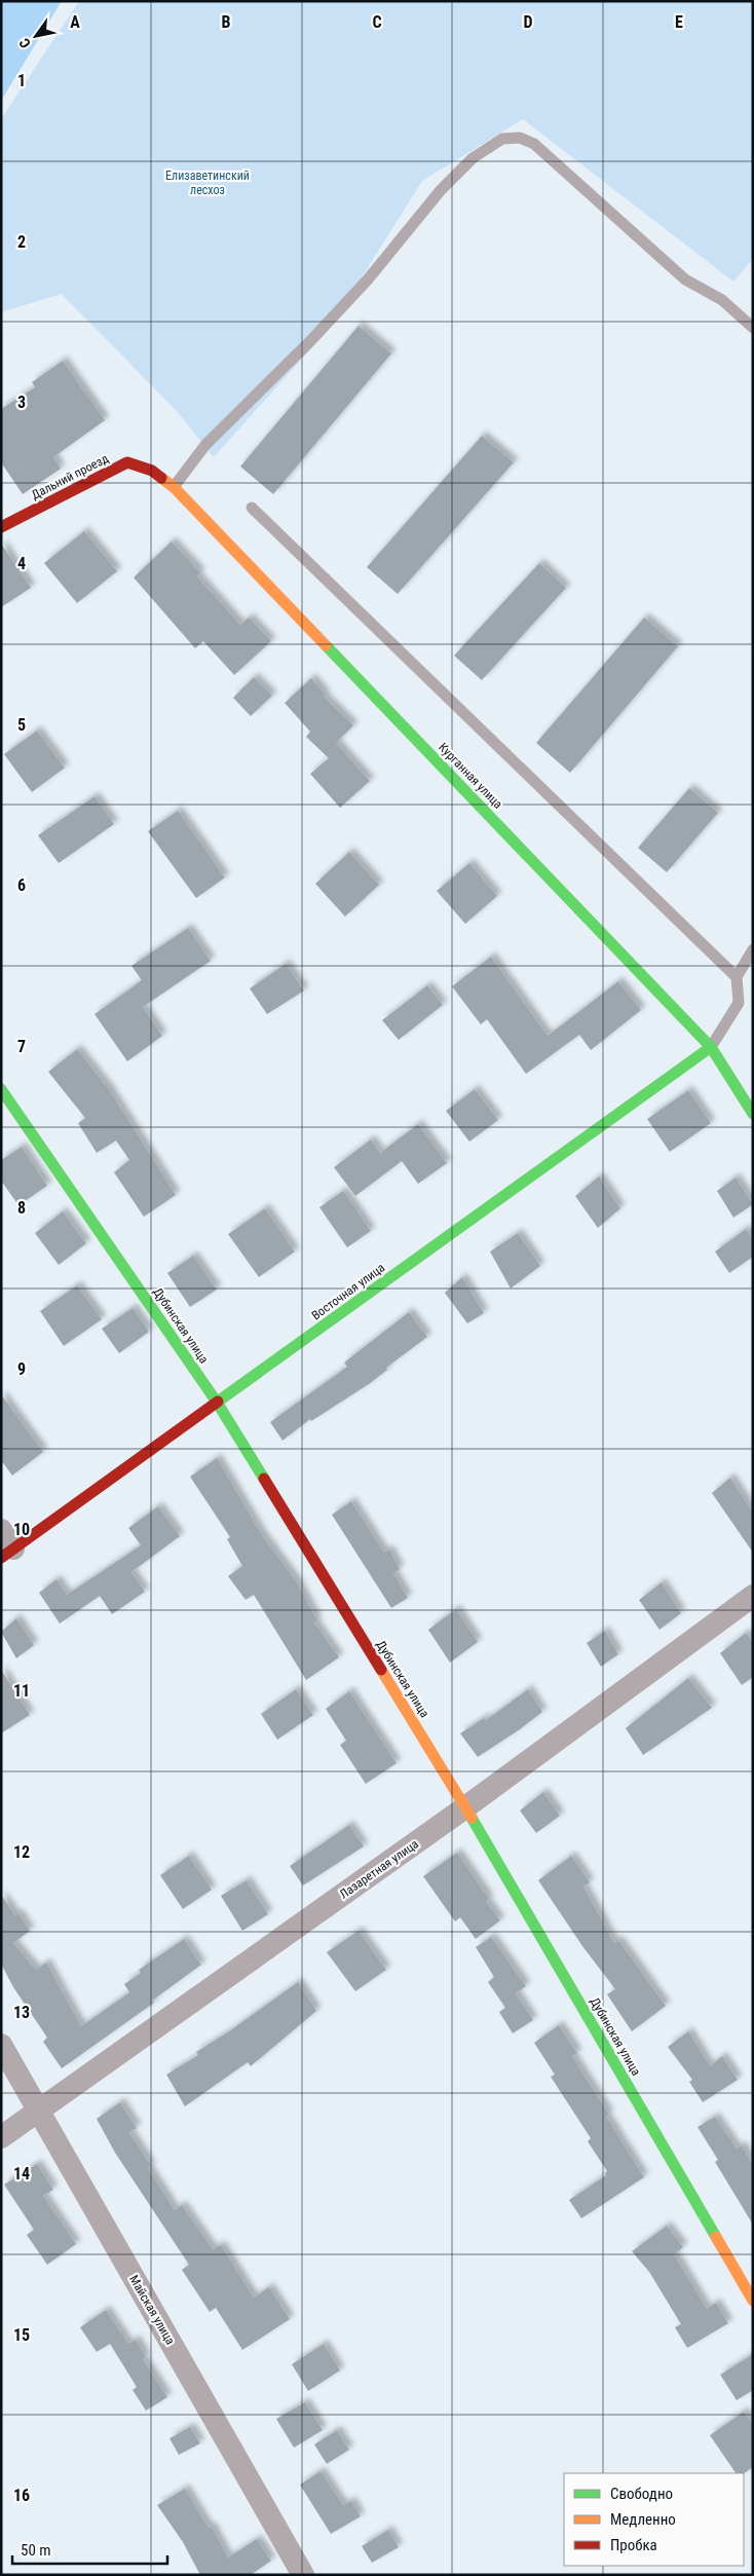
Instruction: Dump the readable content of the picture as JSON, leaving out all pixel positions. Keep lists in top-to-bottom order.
{
  "streets": {
    "street": [
      "Дальний проезд",
      "Курганная улица",
      "Восточная улица",
      "Дубинская улица",
      "Лазаретная улица",
      "Майская улица"
    ]
  },
  "crossings": [
    ["Дальний проезд", "Курганная улица"],
    ["Курганная улица", "Восточная улица"],
    ["Восточная улица", "Дубинская улица"],
    ["Дубинская улица", "Лазаретная улица"],
    ["Лазаретная улица", "Майская улица"]
  ],
  "parks": ["Елизаветинский лесхоз"],
  "legend": ["Свободно", "Медленно", "Пробка"],
  "scale_bar": "50 m",
  "north": "bottom left",
  "grid": {
    "columns": [
      "A",
      "B",
      "C",
      "D",
      "E"
    ],
    "rows": [
      "1",
      "2",
      "3",
      "4",
      "5",
      "6",
      "7",
      "8",
      "9",
      "10",
      "11",
      "12",
      "13",
      "14",
      "15",
      "16"
    ]
  }
}
